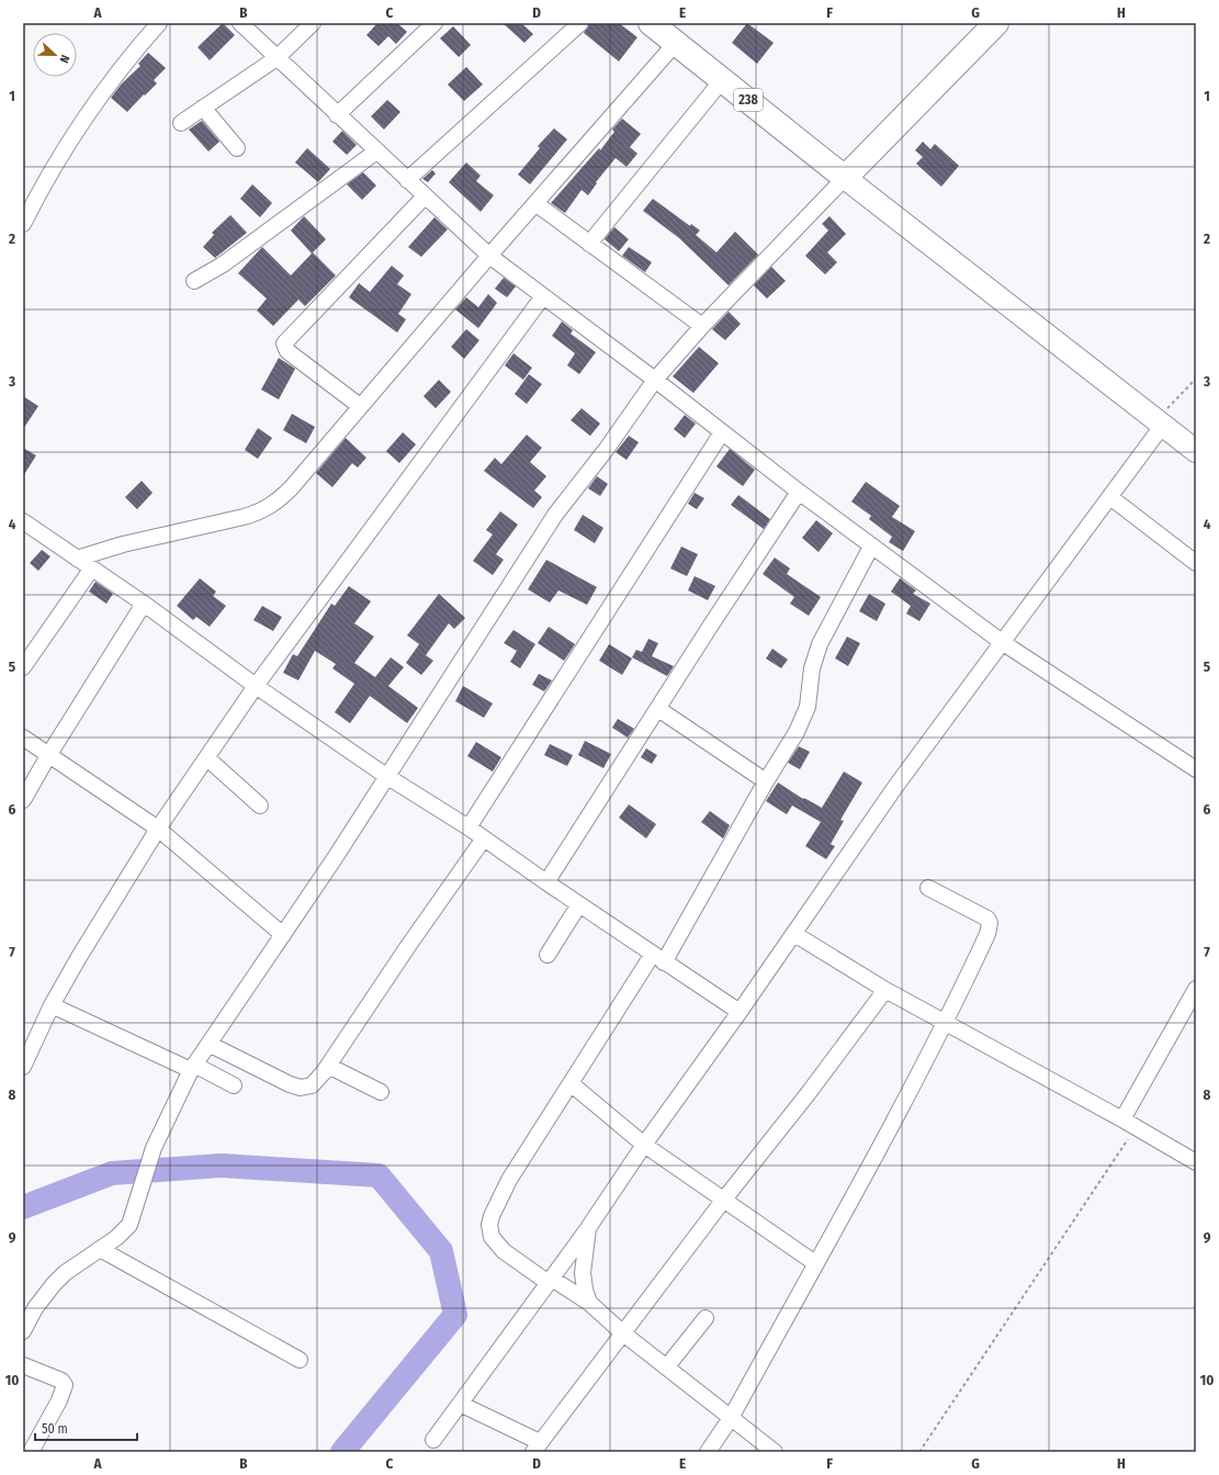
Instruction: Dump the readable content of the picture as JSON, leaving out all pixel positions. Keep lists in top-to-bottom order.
{
  "streets": {
    "main road": ["238"]
  },
  "scale_bar": "50 m",
  "north": "right",
  "grid": {
    "columns": [
      "A",
      "B",
      "C",
      "D",
      "E",
      "F",
      "G",
      "H"
    ],
    "rows": [
      "1",
      "2",
      "3",
      "4",
      "5",
      "6",
      "7",
      "8",
      "9",
      "10"
    ]
  }
}
